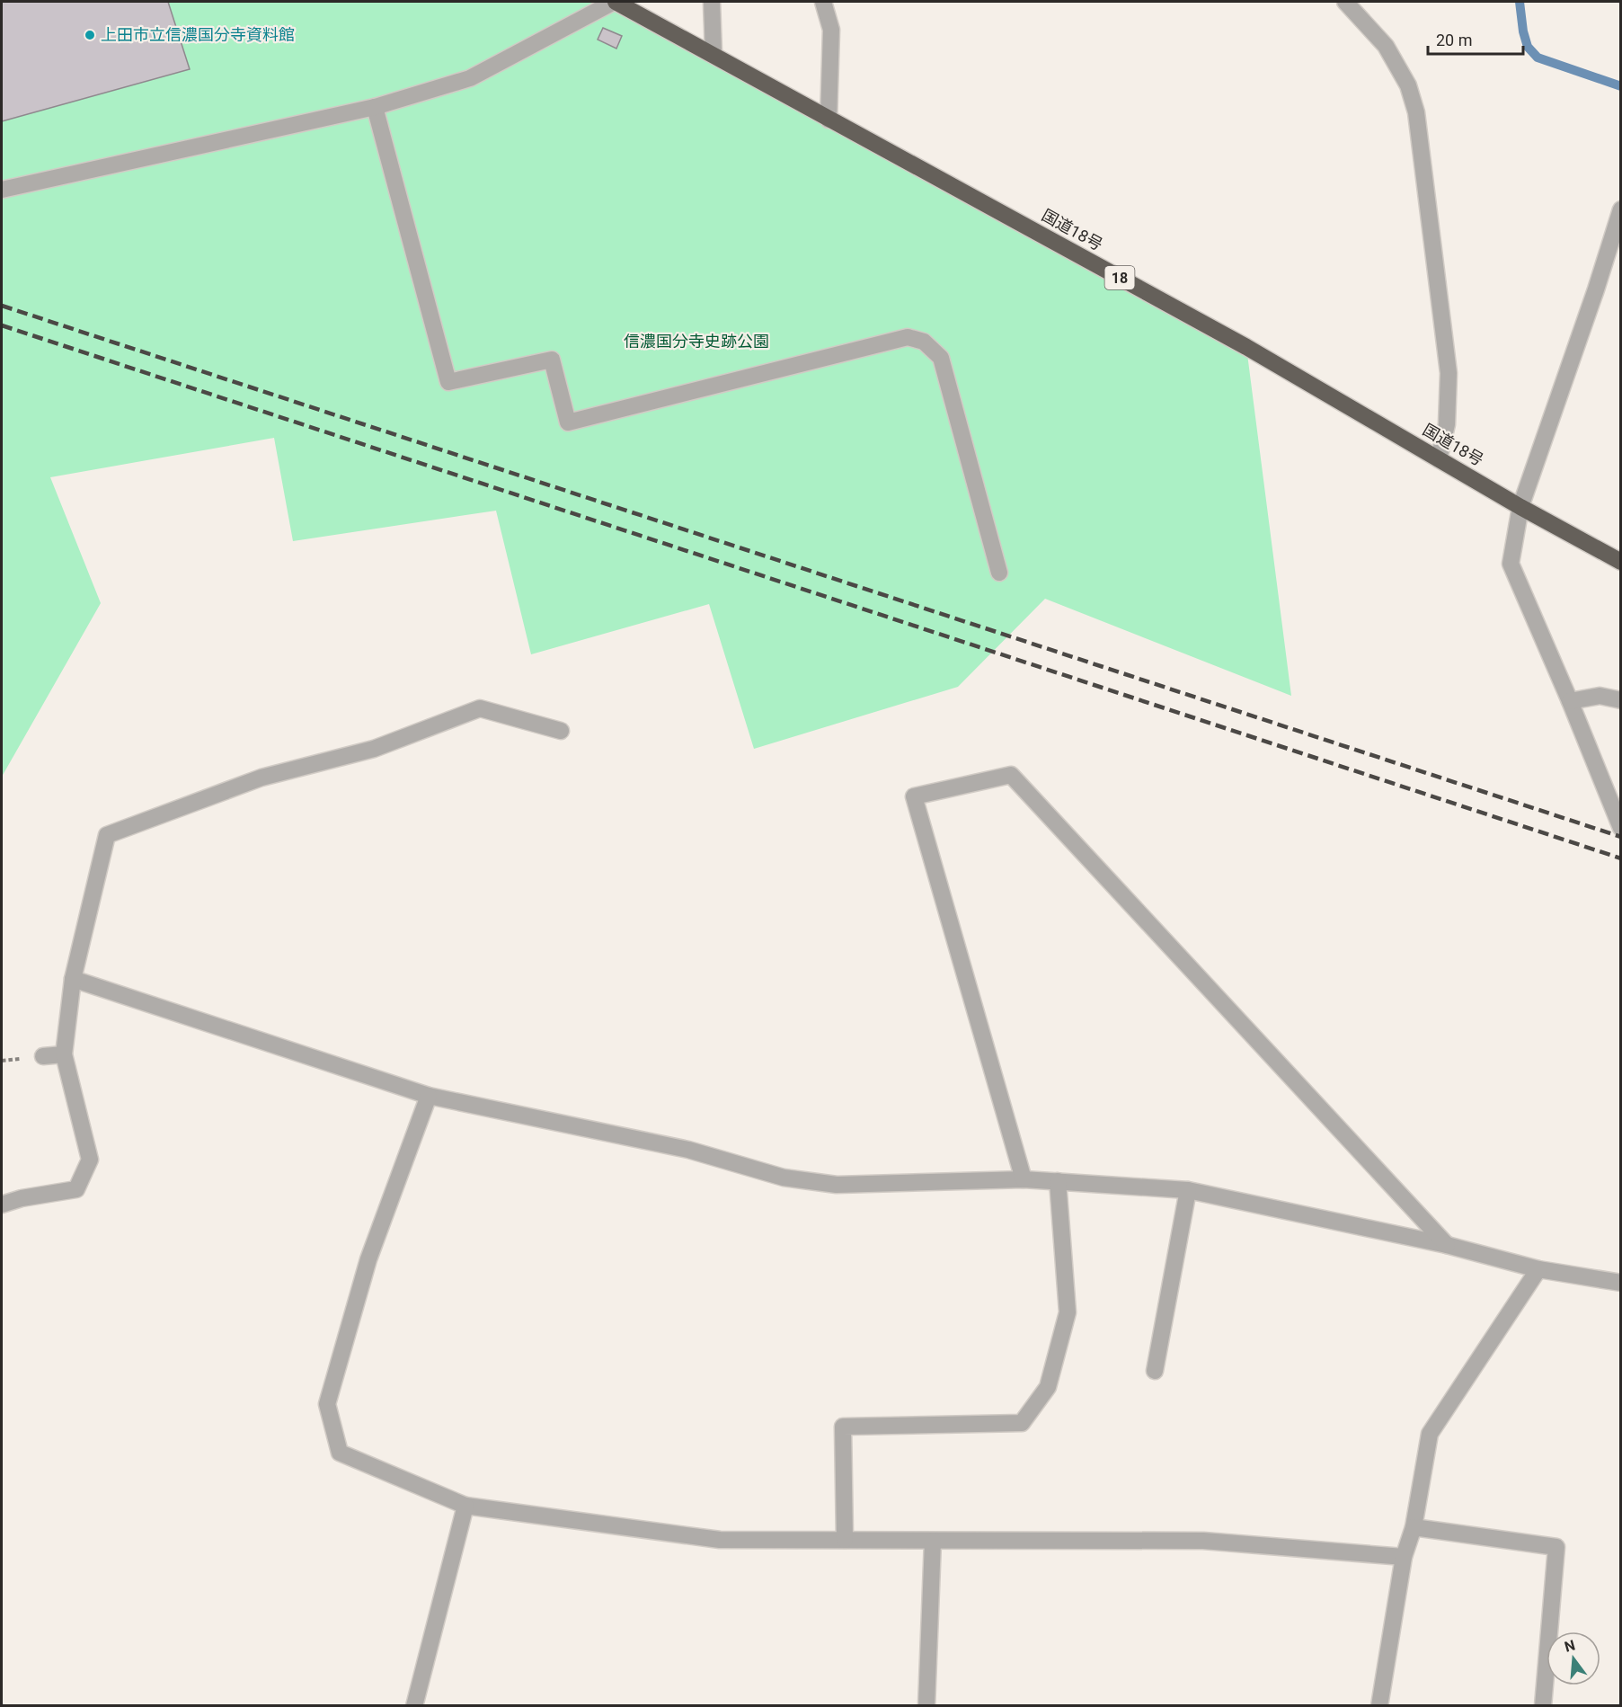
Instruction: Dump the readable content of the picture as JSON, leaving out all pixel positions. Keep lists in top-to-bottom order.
{
  "streets": {
    "highway": ["国道18号", "18"]
  },
  "parks": ["信濃国分寺史跡公園"],
  "places": ["上田市立信濃国分寺資料館"],
  "scale_bar": "20 m",
  "north": "top"
}
